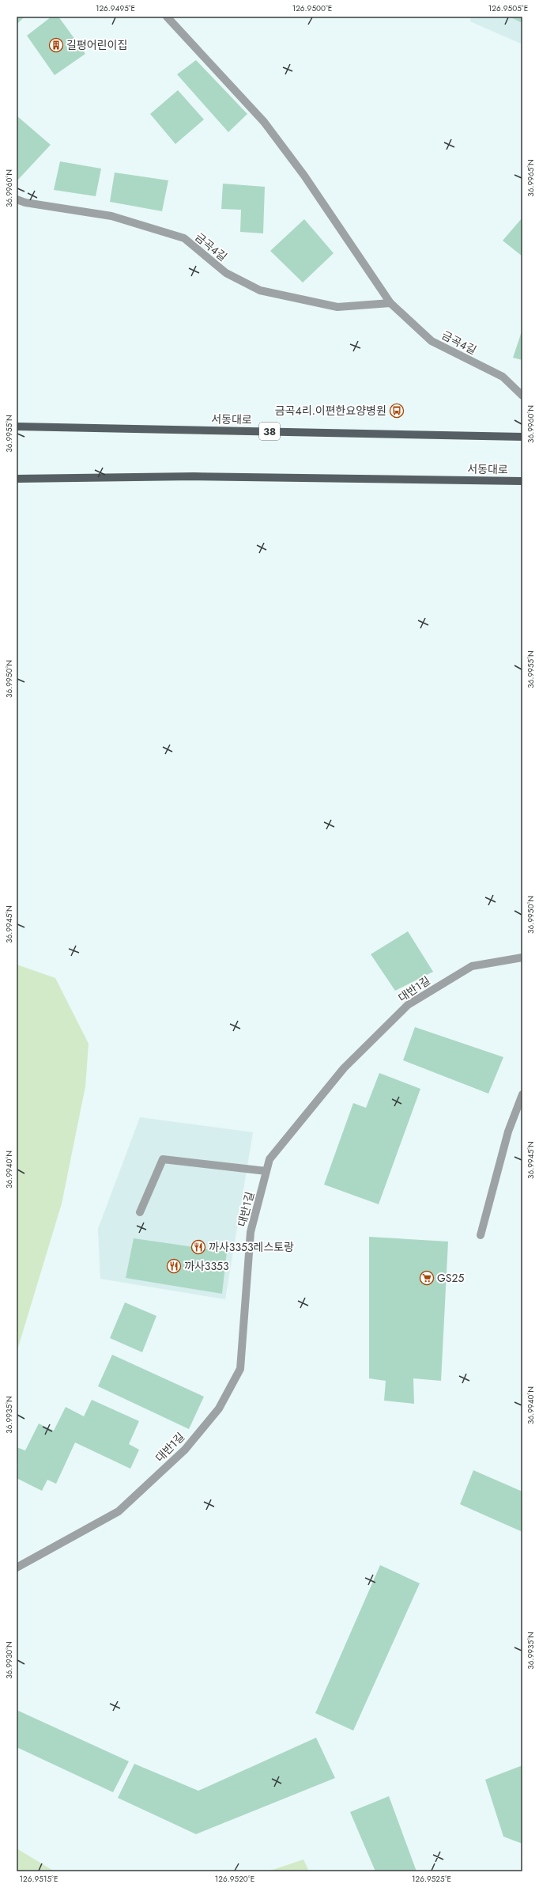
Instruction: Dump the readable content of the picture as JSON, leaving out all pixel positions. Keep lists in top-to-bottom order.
{
  "streets": {
    "main road": ["서동대로", "38"],
    "street": ["금곡4길", "대반1길"]
  },
  "places": {
    "building": ["길평어린이집"],
    "bus stop": ["금곡4리.이편한요양병원"],
    "restaurant": ["까사3353레스토랑", "까사3353"],
    "supermarket": ["GS25"]
  },
  "coordinates": [
    "126.9495°E",
    "126.9500°E",
    "126.9505°E",
    "36.9965°N",
    "36.9960°N",
    "36.9955°N",
    "36.9950°N",
    "36.9945°N",
    "36.9940°N",
    "36.9935°N",
    "36.9930°N",
    "126.9515°E",
    "126.9520°E",
    "126.9525°E"
  ]
}
